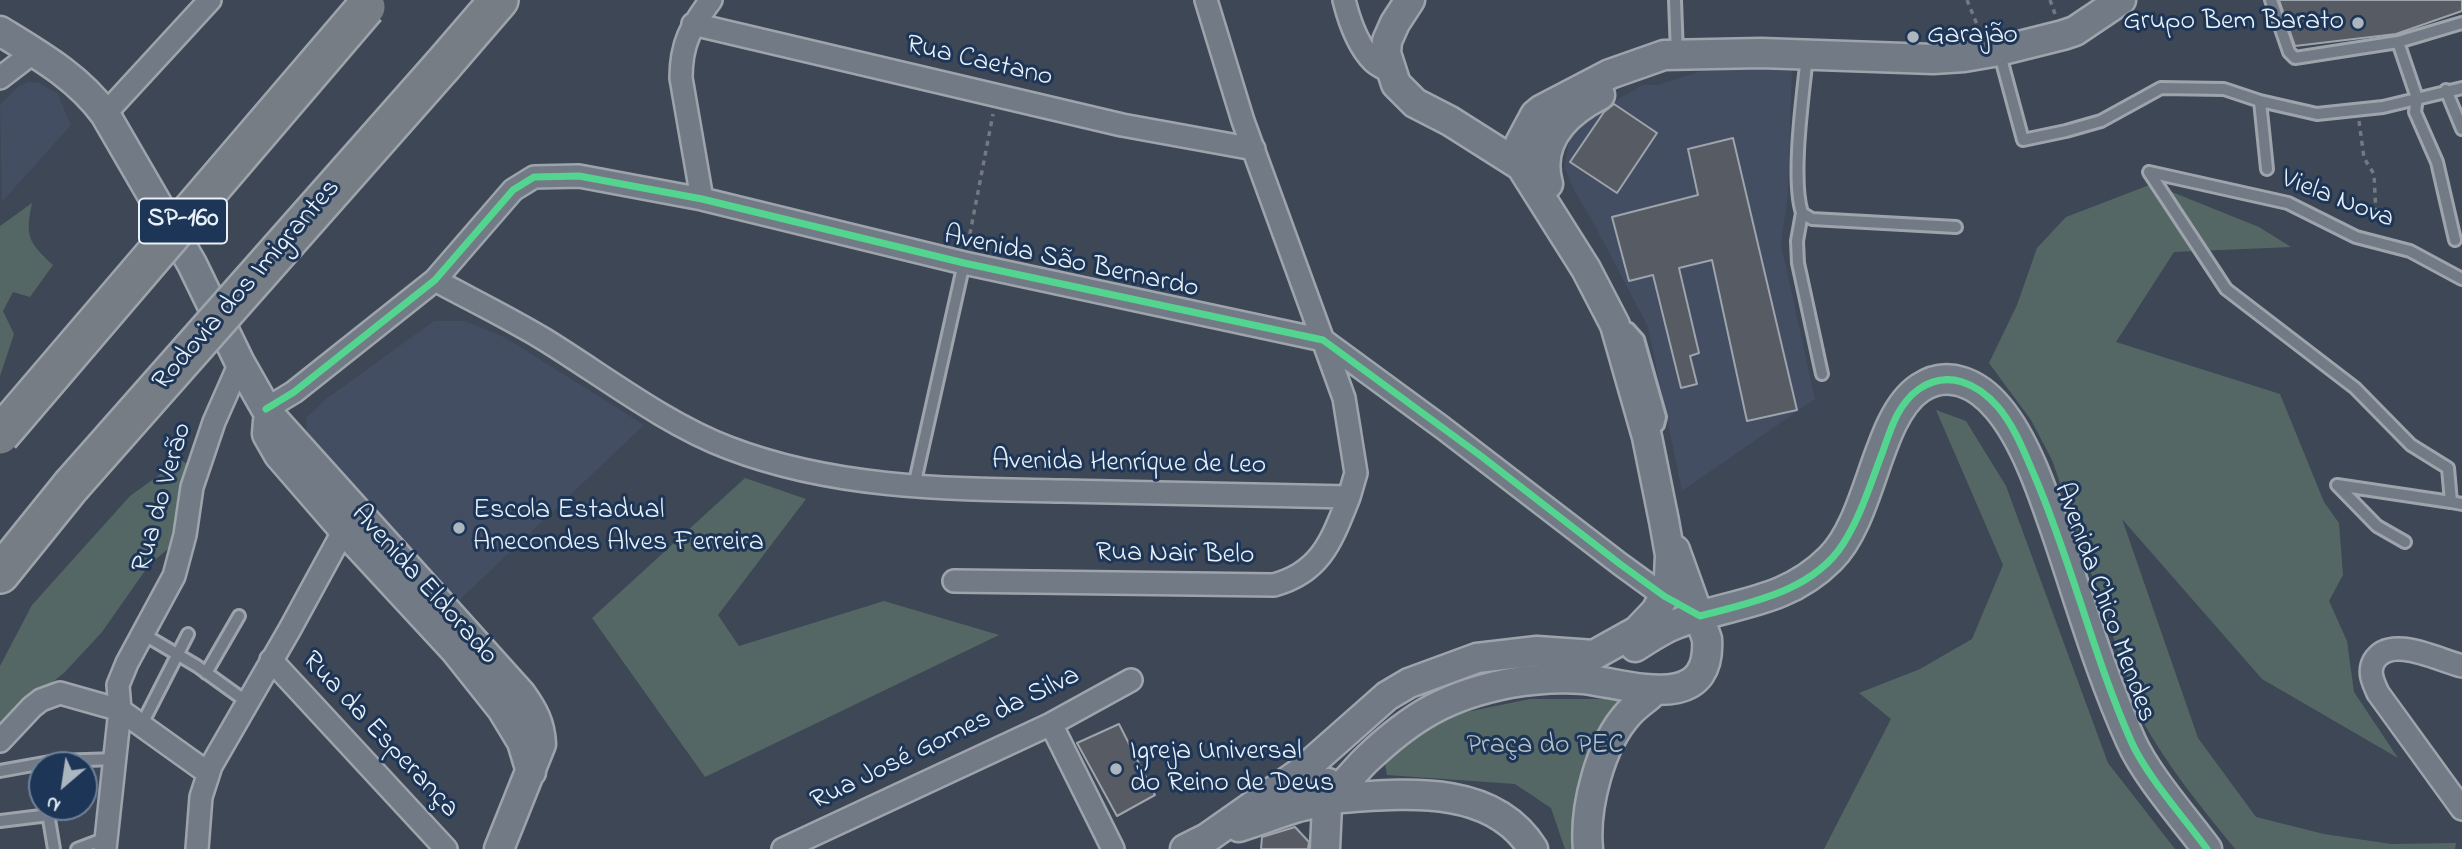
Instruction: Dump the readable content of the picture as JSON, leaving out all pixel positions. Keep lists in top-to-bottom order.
{
  "streets": {
    "highway": ["SP-160", "Rodovia dos Imigrantes"],
    "main road": ["Avenida Eldorado", "Avenida Chico Mendes"],
    "street": [
      "Rua Caetano",
      "Avenida São Bernardo",
      "Avenida Henríque de Leo",
      "Rua do Verão",
      "Rua Nair Belo",
      "Rua da Esperança",
      "Rua José Gomes da Silva"
    ],
    "lane": ["Viela Nova"]
  },
  "crossings": [
    ["Avenida São Bernardo", "Avenida Henríque de Leo"],
    ["Avenida São Bernardo", "Avenida Eldorado"],
    ["Avenida Henríque de Leo", "Rua Nair Belo"],
    ["Rua do Verão", "Avenida Eldorado"]
  ],
  "parks": ["Praça do PEC"],
  "places": [
    "Grupo Bem Barato",
    "Garajão",
    "Escola Estadual Anecondes Alves Ferreira",
    "Igreja Universal do Reino de Deus"
  ],
  "north": "bottom left"
}
